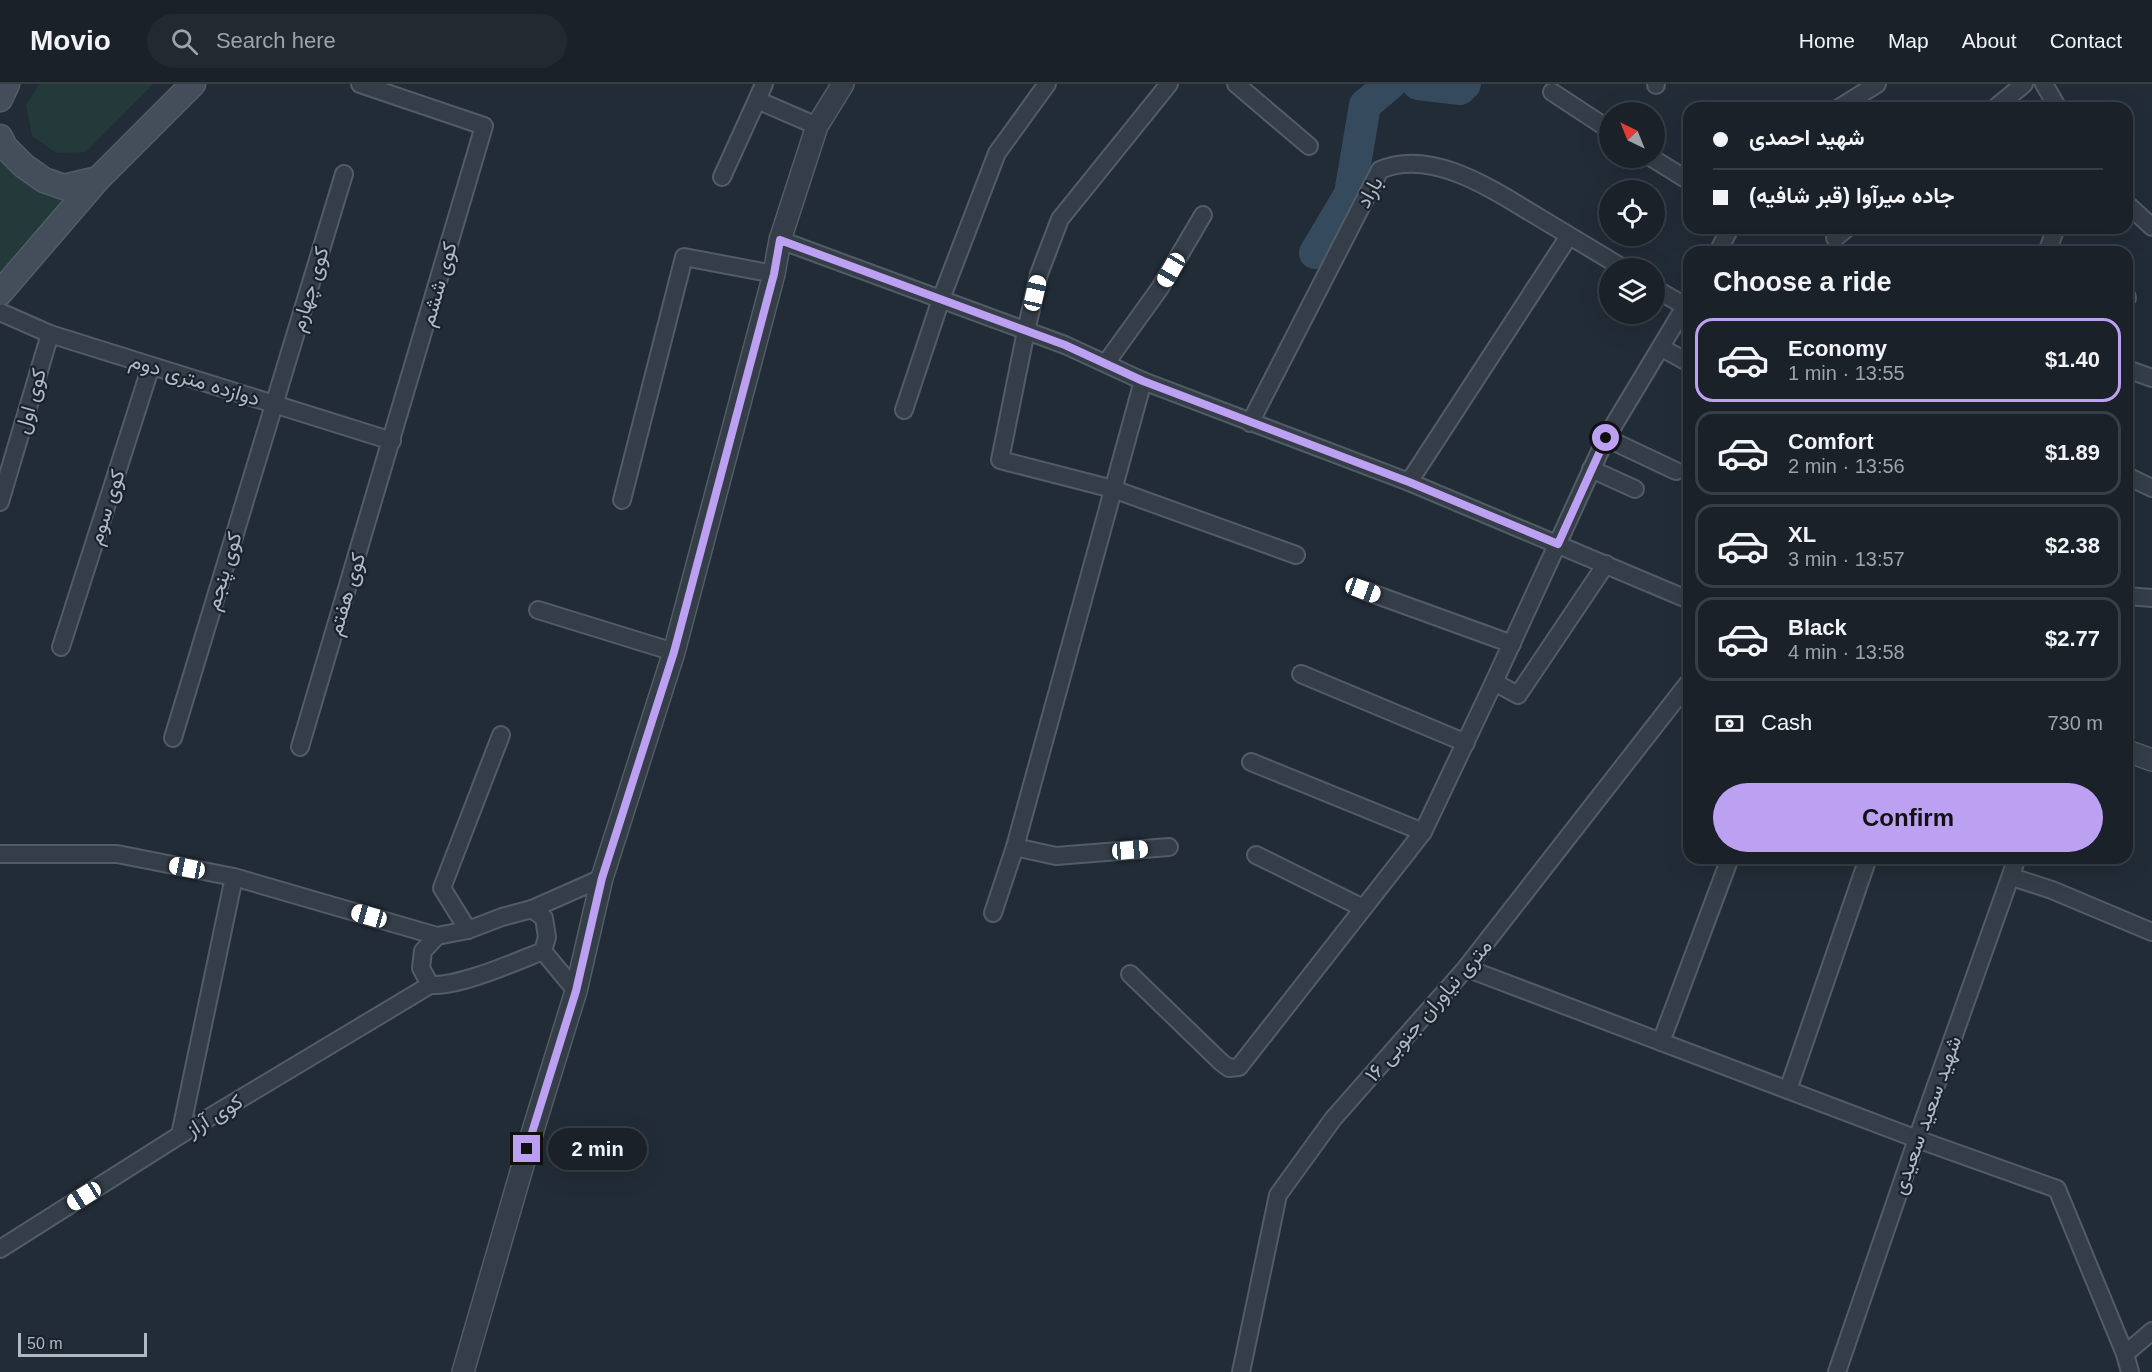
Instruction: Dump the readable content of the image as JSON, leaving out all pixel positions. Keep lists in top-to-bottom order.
{
  "streets": {
    "street": [
      "باراد",
      "کوی ششم",
      "کوی چهارم",
      "دوازده متری دوم",
      "کوی اول",
      "کوی سوم",
      "کوی پنجم",
      "کوی هفتم",
      "۱۶ متری نیاوران جنوبی",
      "کوی آراز",
      "شهید سعید سعیدی"
    ]
  },
  "crossings": [
    ["کوی ششم", "دوازده متری دوم"],
    ["کوی ششم", "کوی هفتم"],
    ["کوی چهارم", "دوازده متری دوم"],
    ["کوی چهارم", "کوی پنجم"],
    ["دوازده متری دوم", "کوی اول"],
    ["دوازده متری دوم", "کوی سوم"],
    ["دوازده متری دوم", "کوی پنجم"],
    ["دوازده متری دوم", "کوی هفتم"]
  ],
  "scale_bar": "50 m",
  "north": "top left",
  "page": {
    "header": "Movio",
    "search": "Search here",
    "nav": [
      "Home",
      "Map",
      "About",
      "Contact"
    ],
    "banner": ["شهید احمدی", "جاده میرآوا (قبر شافیه)"],
    "heading": "Choose a ride",
    "list": [
      {
        "name": "Economy",
        "note": "1 min · 13:55",
        "value": "$1.40"
      },
      {
        "name": "Comfort",
        "note": "2 min · 13:56",
        "value": "$1.89"
      },
      {
        "name": "XL",
        "note": "3 min · 13:57",
        "value": "$2.38"
      },
      {
        "name": "Black",
        "note": "4 min · 13:58",
        "value": "$2.77"
      }
    ],
    "pay": ["Cash", "730 m"],
    "buttons": "Confirm",
    "bubble": "2 min",
    "scale": "50 m"
  }
}
